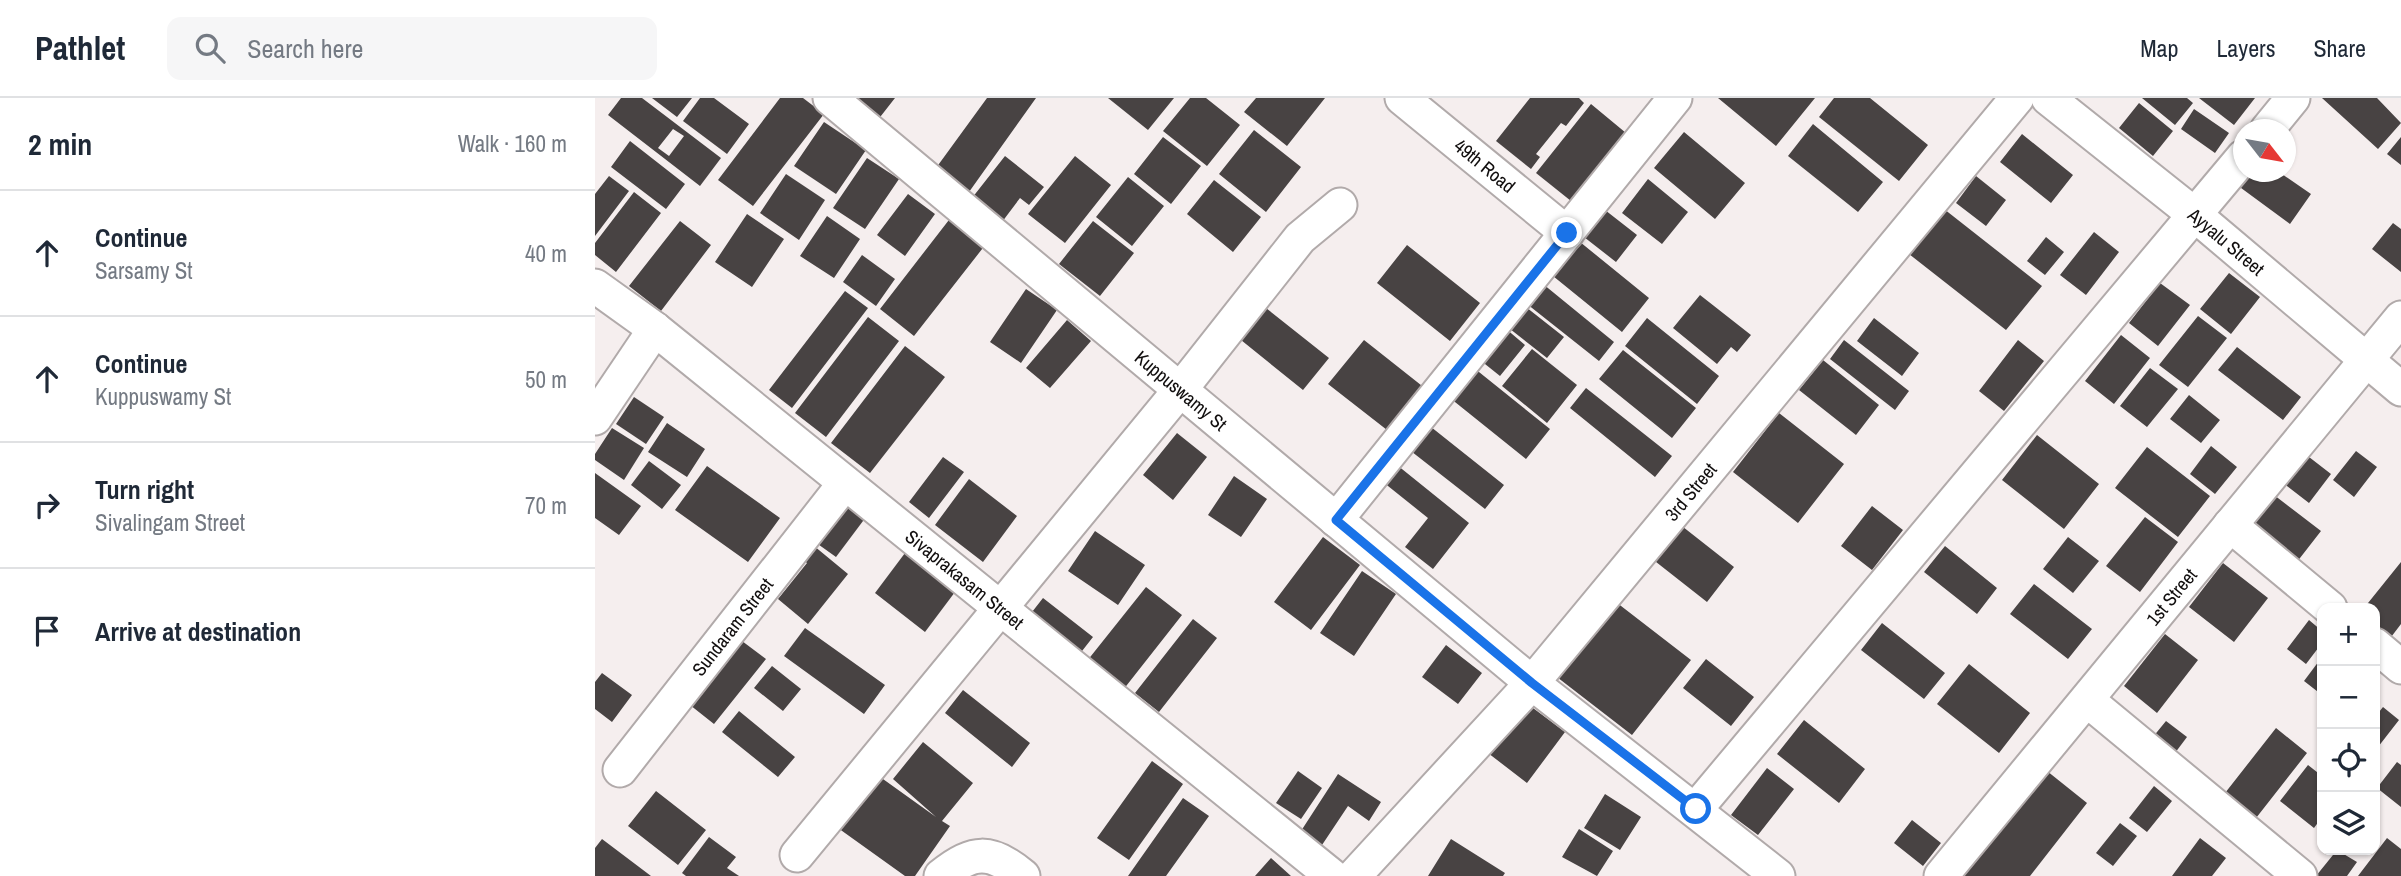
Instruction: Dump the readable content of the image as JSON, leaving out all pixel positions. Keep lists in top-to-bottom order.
{
  "streets": {
    "street": [
      "49th Road",
      "Ayyalu Street",
      "Kuppuswamy St",
      "3rd Street",
      "Sivaprakasam Street",
      "1st Street",
      "Sundaram Street"
    ]
  },
  "crossings": [
    ["Ayyalu Street", "1st Street"],
    ["Kuppuswamy St", "3rd Street"],
    ["Sivaprakasam Street", "Sundaram Street"]
  ],
  "north": "bottom right",
  "page": {
    "header": "Pathlet",
    "search": "Search here",
    "nav": ["Map", "Layers", "Share"],
    "heading": ["2 min", "Walk · 160 m"],
    "list": [
      ["Continue", "Sarsamy St", "40 m"],
      ["Continue", "Kuppuswamy St", "50 m"],
      ["Turn right", "Sivalingam Street", "70 m"],
      "Arrive at destination"
    ],
    "map_buttons": ["+", "−"]
  }
}
